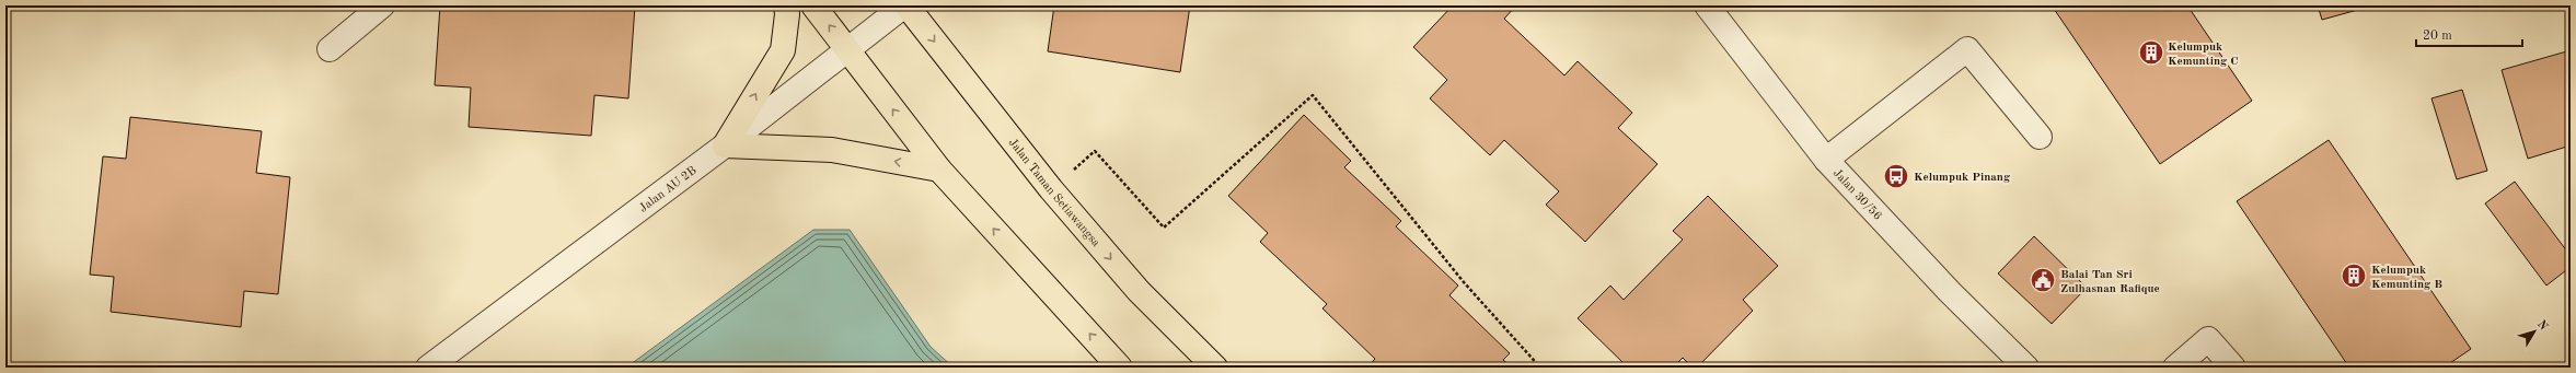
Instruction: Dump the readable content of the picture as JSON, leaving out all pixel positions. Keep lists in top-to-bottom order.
{
  "streets": {
    "main road": ["Jalan Taman Setiawangsa"],
    "street": ["Jalan AU 2B", "Jalan 30/56"]
  },
  "crossings": [
    ["Jalan AU 2B", "Jalan Taman Setiawangsa"]
  ],
  "places": {
    "building": ["Kelumpuk Kemunting C", "Kelumpuk Kemunting B"],
    "bus stop": ["Kelumpuk Pinang"],
    "public building": ["Balai Tan Sri Zulhasnan Rafique"]
  },
  "scale_bar": "20 m",
  "north": "top right"
}
